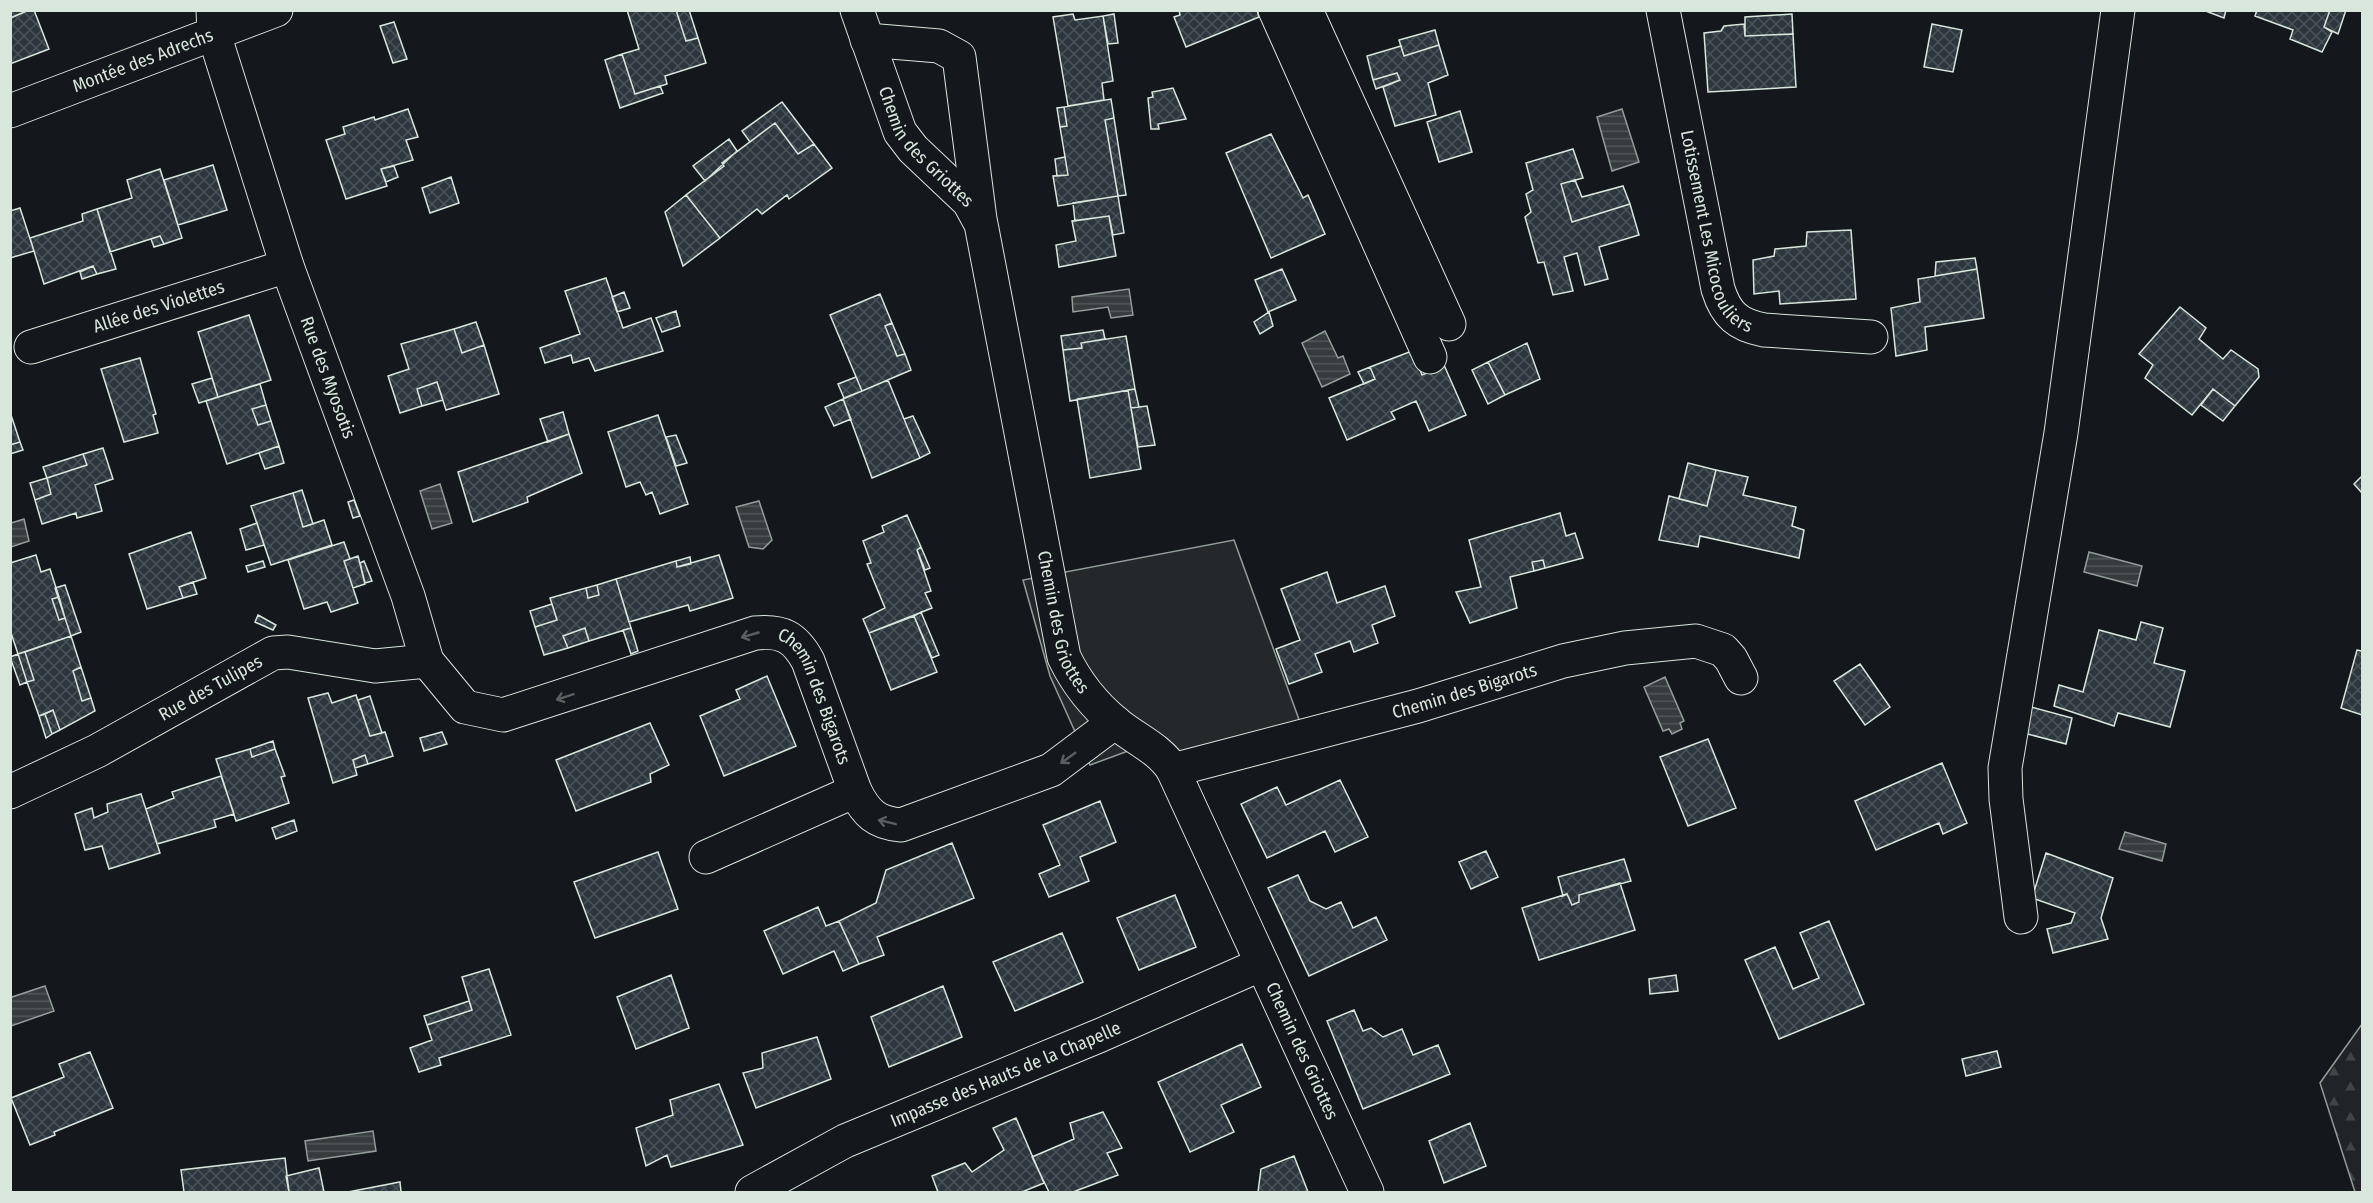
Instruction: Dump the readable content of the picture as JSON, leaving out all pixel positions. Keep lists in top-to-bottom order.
{
  "streets": {
    "street": [
      "Montée des Adrechs",
      "Chemin des Griottes",
      "Lotissement Les Micocouliers",
      "Allée des Violettes",
      "Rue des Myosotis",
      "Rue des Tulipes",
      "Chemin des Bigarots",
      "Impasse des Hauts de la Chapelle"
    ]
  },
  "crossings": [
    ["Montée des Adrechs", "Rue des Myosotis"],
    ["Chemin des Griottes", "Chemin des Bigarots"],
    ["Chemin des Griottes", "Impasse des Hauts de la Chapelle"],
    ["Allée des Violettes", "Rue des Myosotis"],
    ["Rue des Myosotis", "Rue des Tulipes"],
    ["Rue des Myosotis", "Chemin des Bigarots"]
  ],
  "one_way": ["Chemin des Bigarots"]
}
